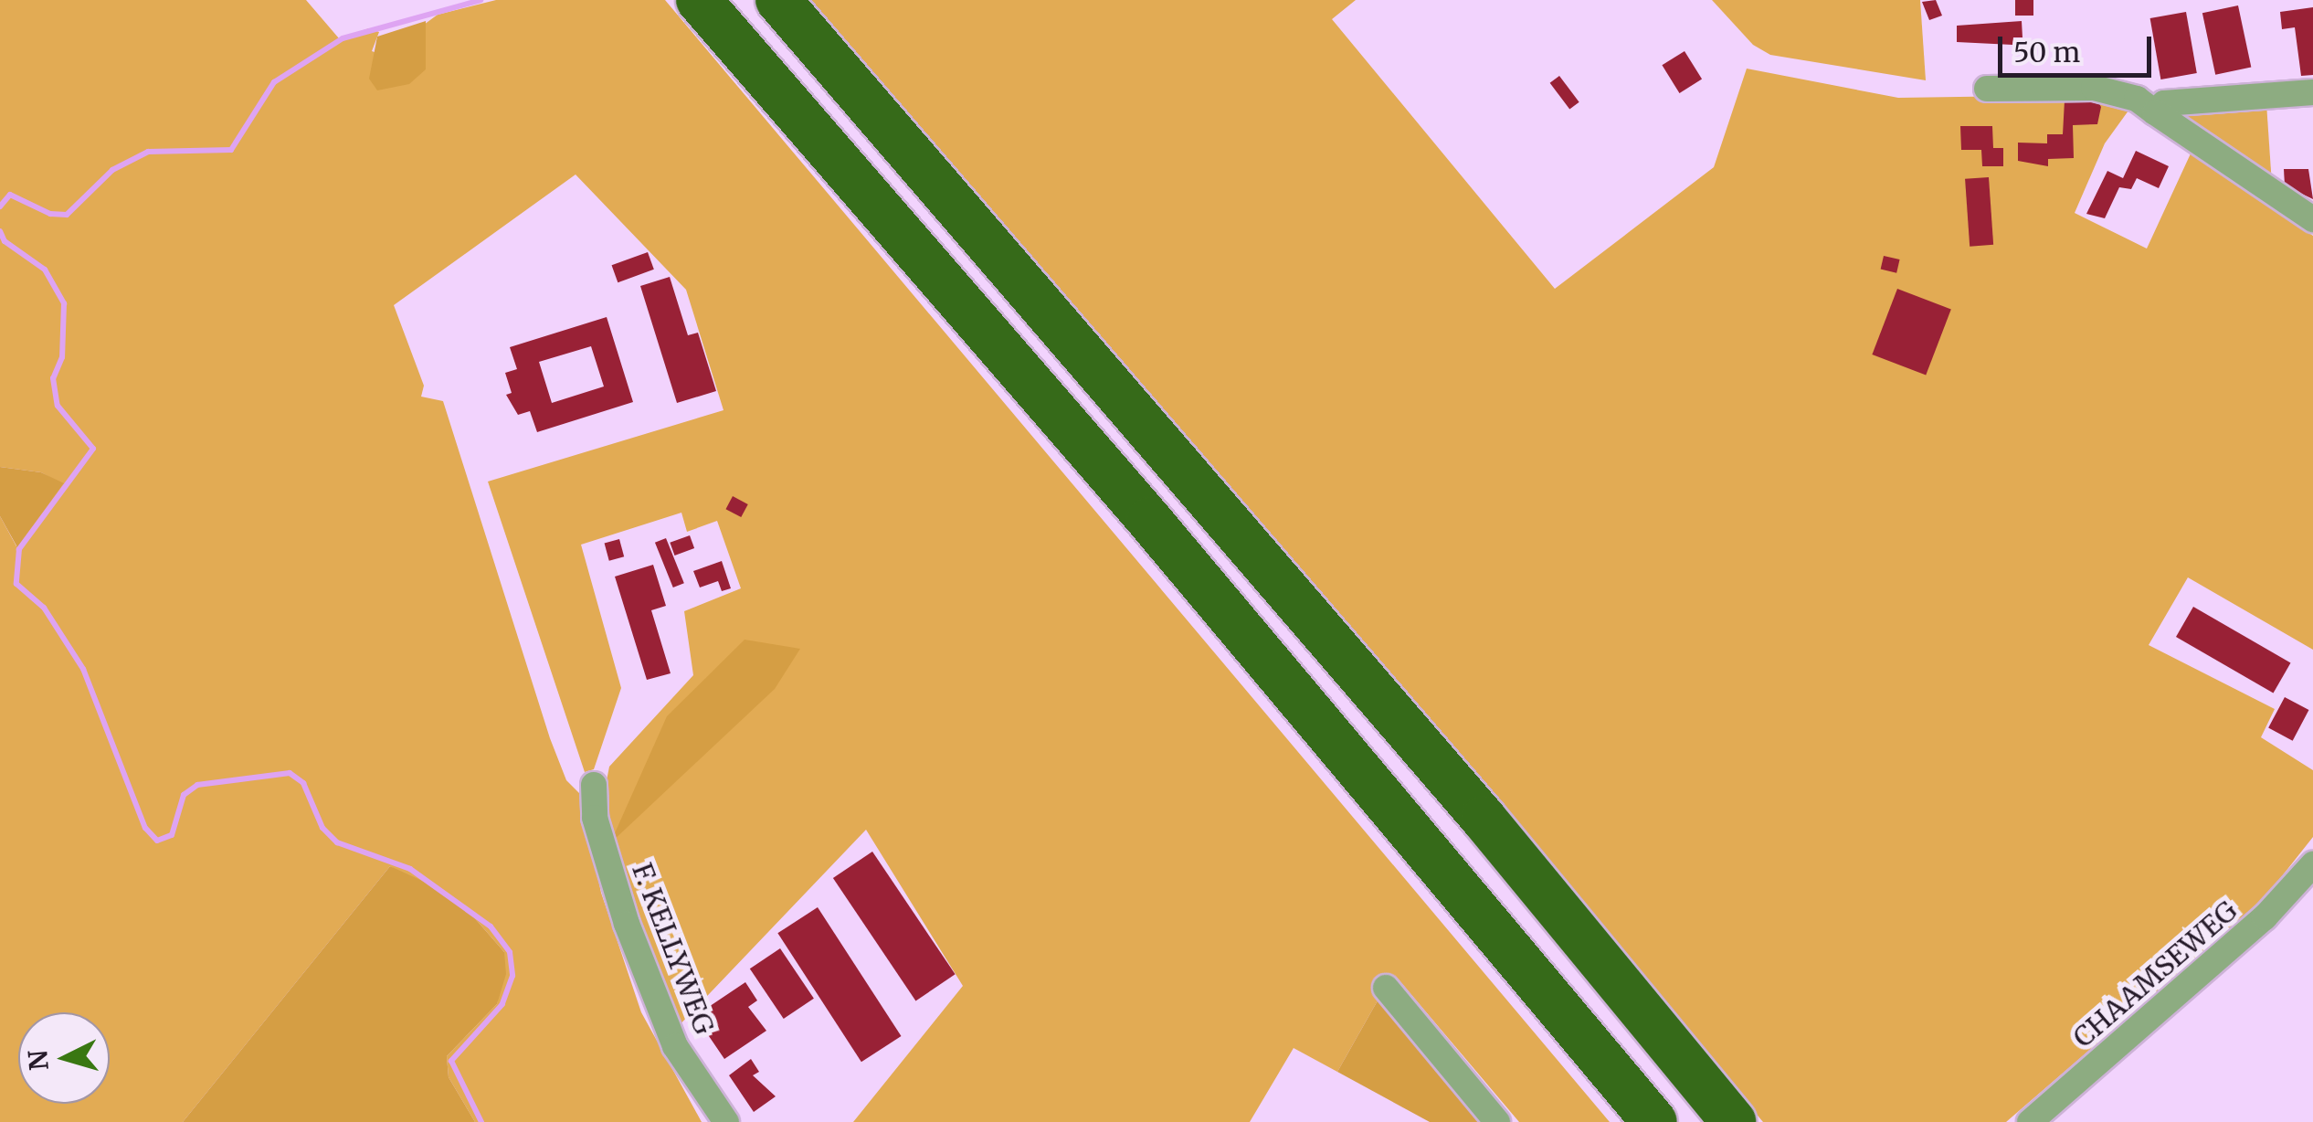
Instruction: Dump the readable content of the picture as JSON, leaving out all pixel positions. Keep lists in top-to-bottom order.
{
  "streets": {
    "street": ["F. KELLYWEG", "CHAAMSEWEG"]
  },
  "scale_bar": "50 m",
  "north": "left"
}
